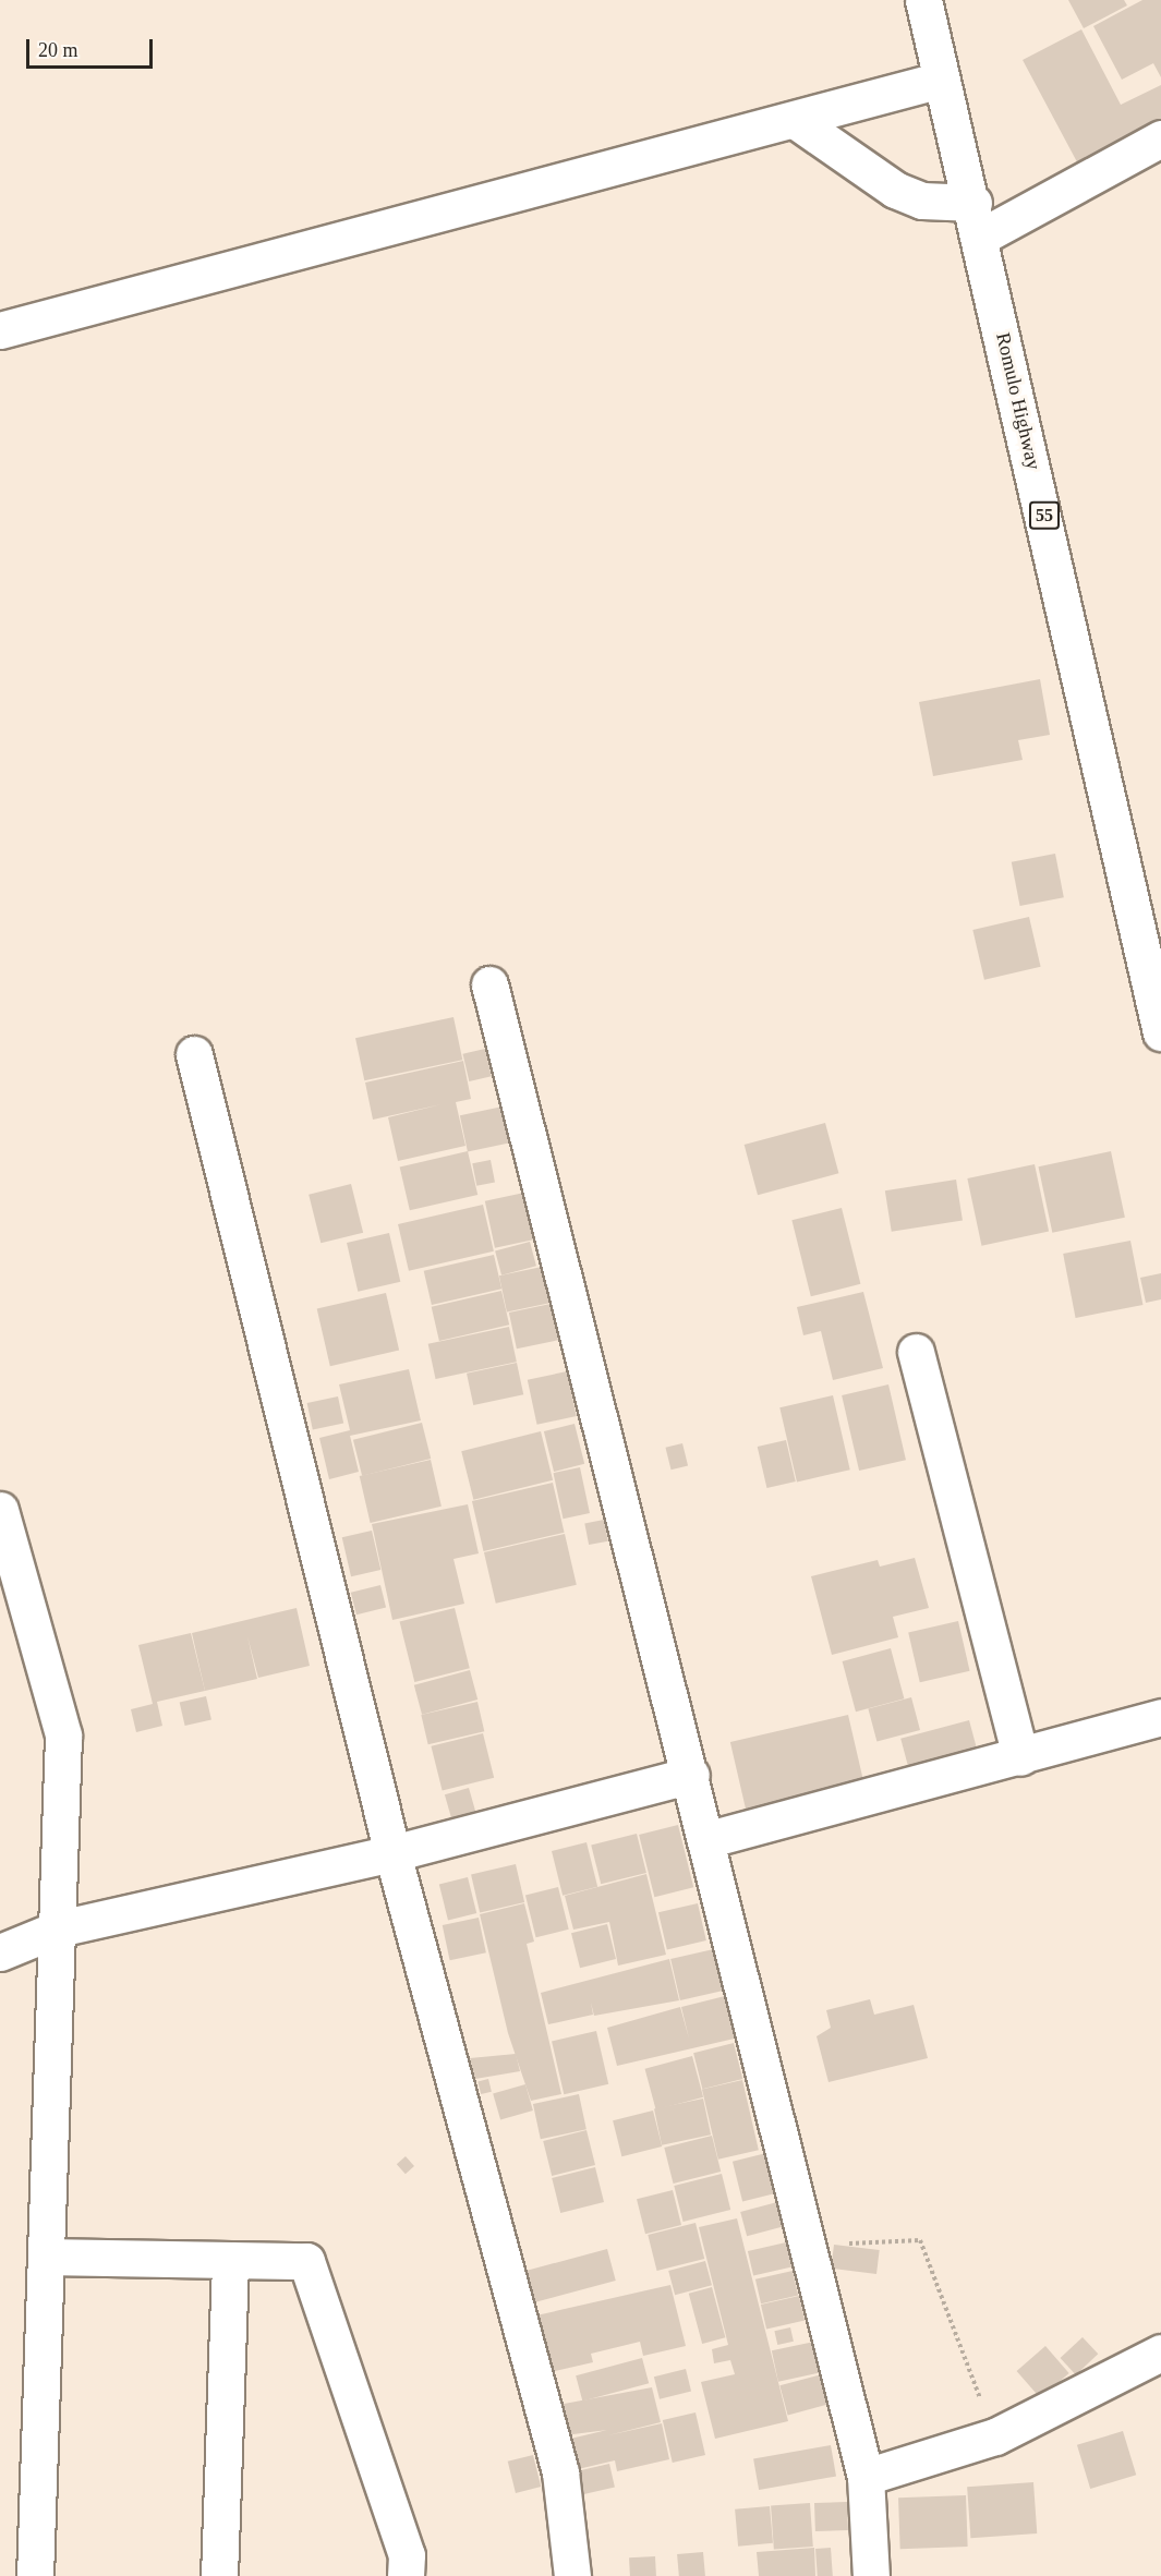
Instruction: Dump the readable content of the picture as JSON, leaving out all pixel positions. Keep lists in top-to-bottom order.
{
  "streets": {
    "main road": ["Romulo Highway", "55"]
  },
  "scale_bar": "20 m"
}
